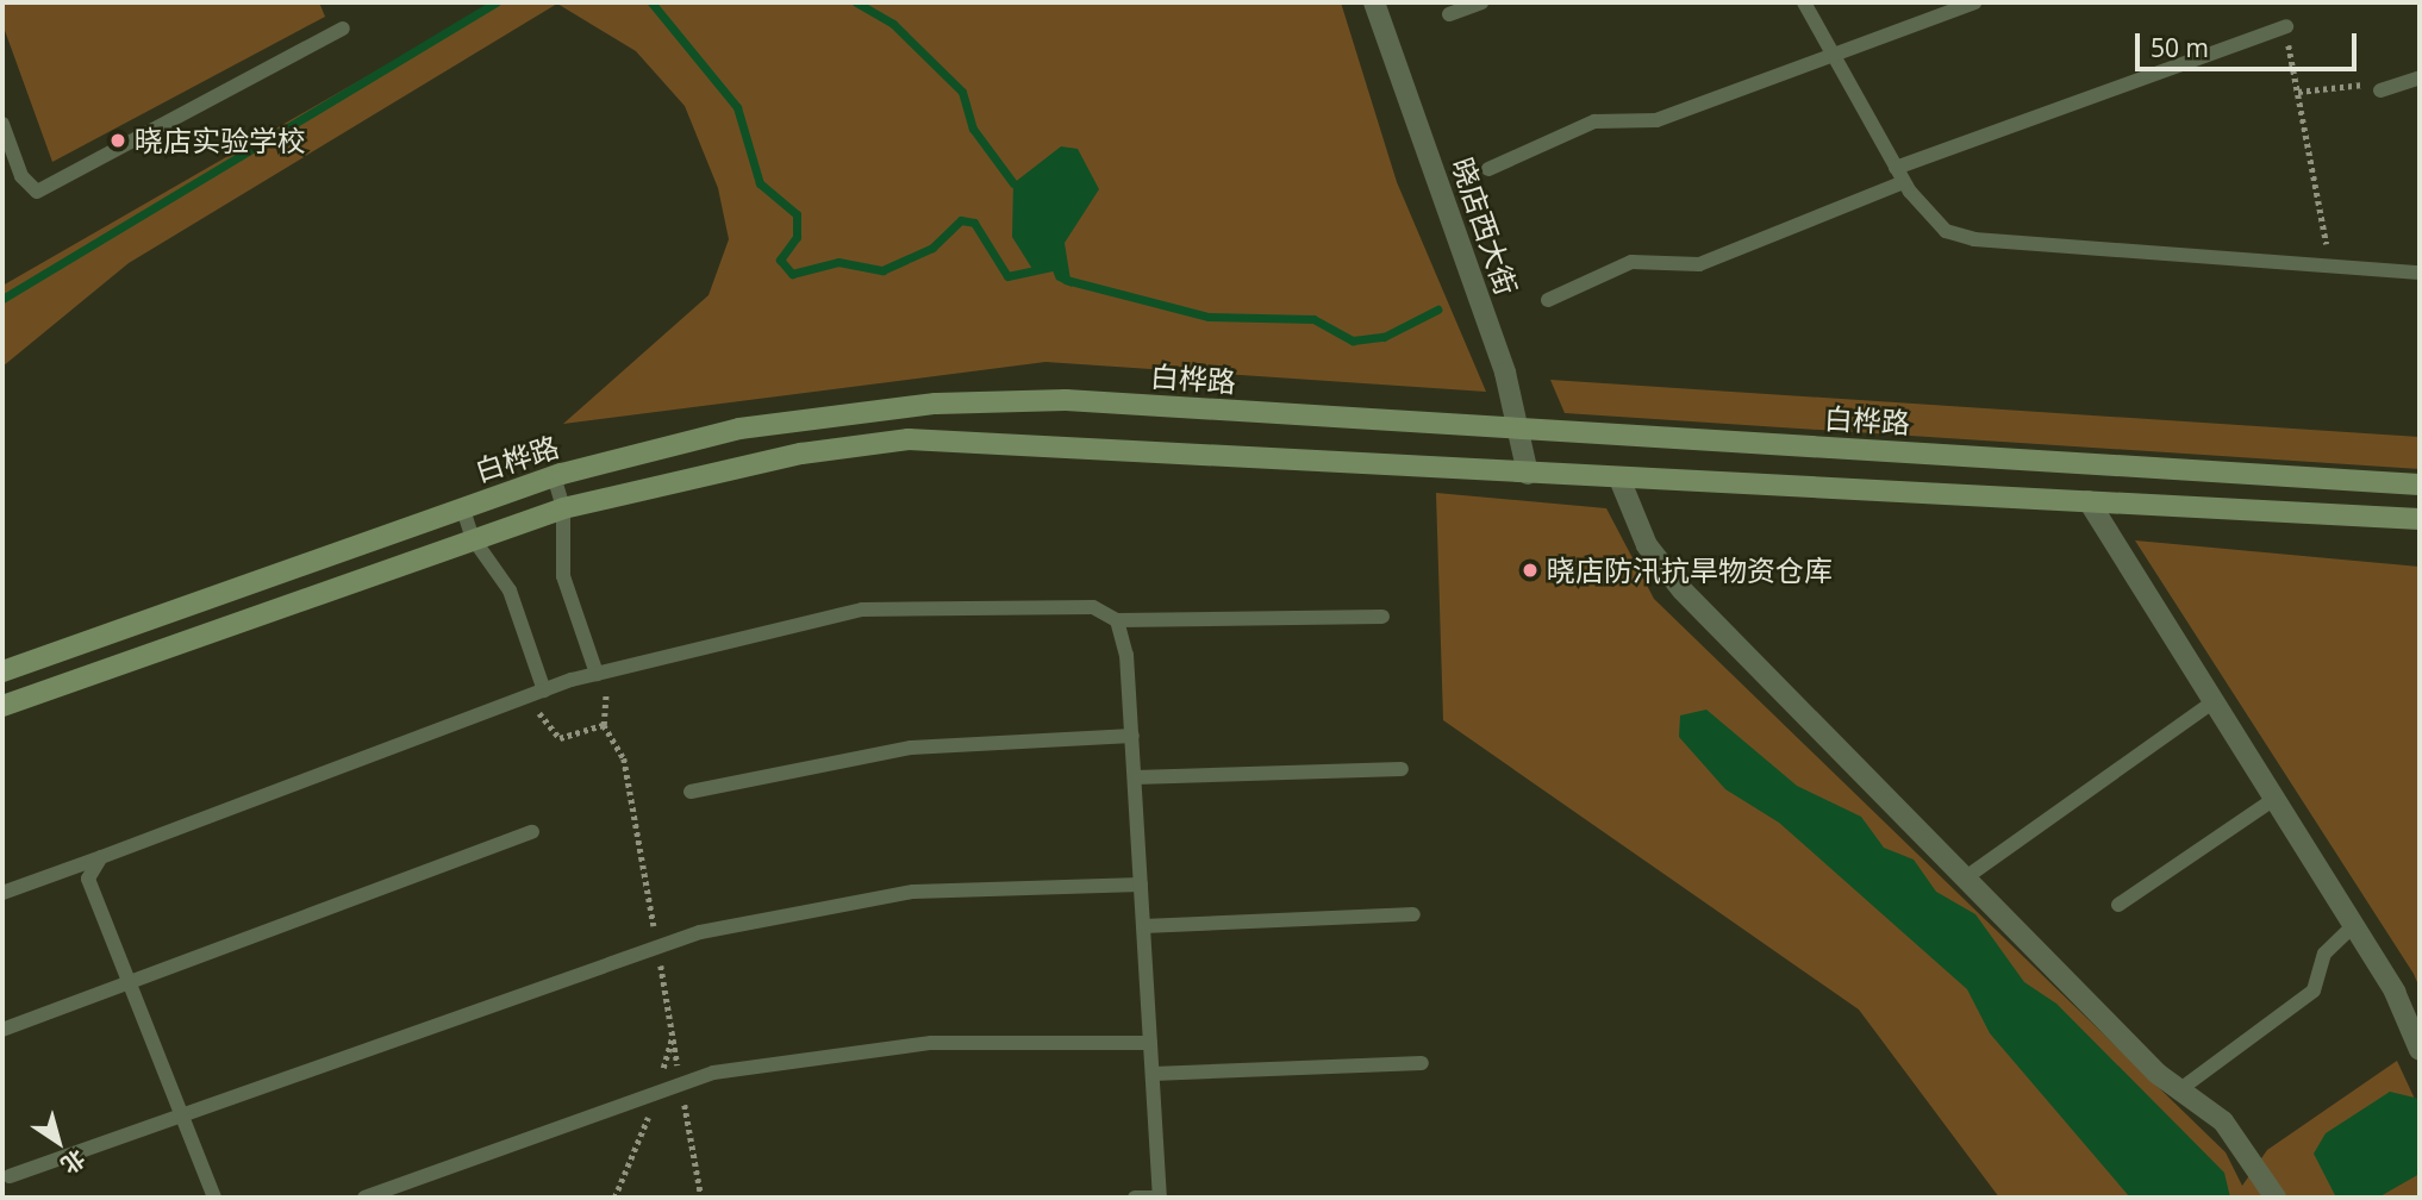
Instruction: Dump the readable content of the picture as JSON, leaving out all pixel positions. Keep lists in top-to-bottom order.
{
  "streets": {
    "street": ["晓店西大街", "白桦路"]
  },
  "crossings": [
    ["晓店西大街", "白桦路"]
  ],
  "places": ["晓店实验学校", "晓店防汛抗旱物资仓库"],
  "scale_bar": "50 m",
  "north": "bottom right"
}
